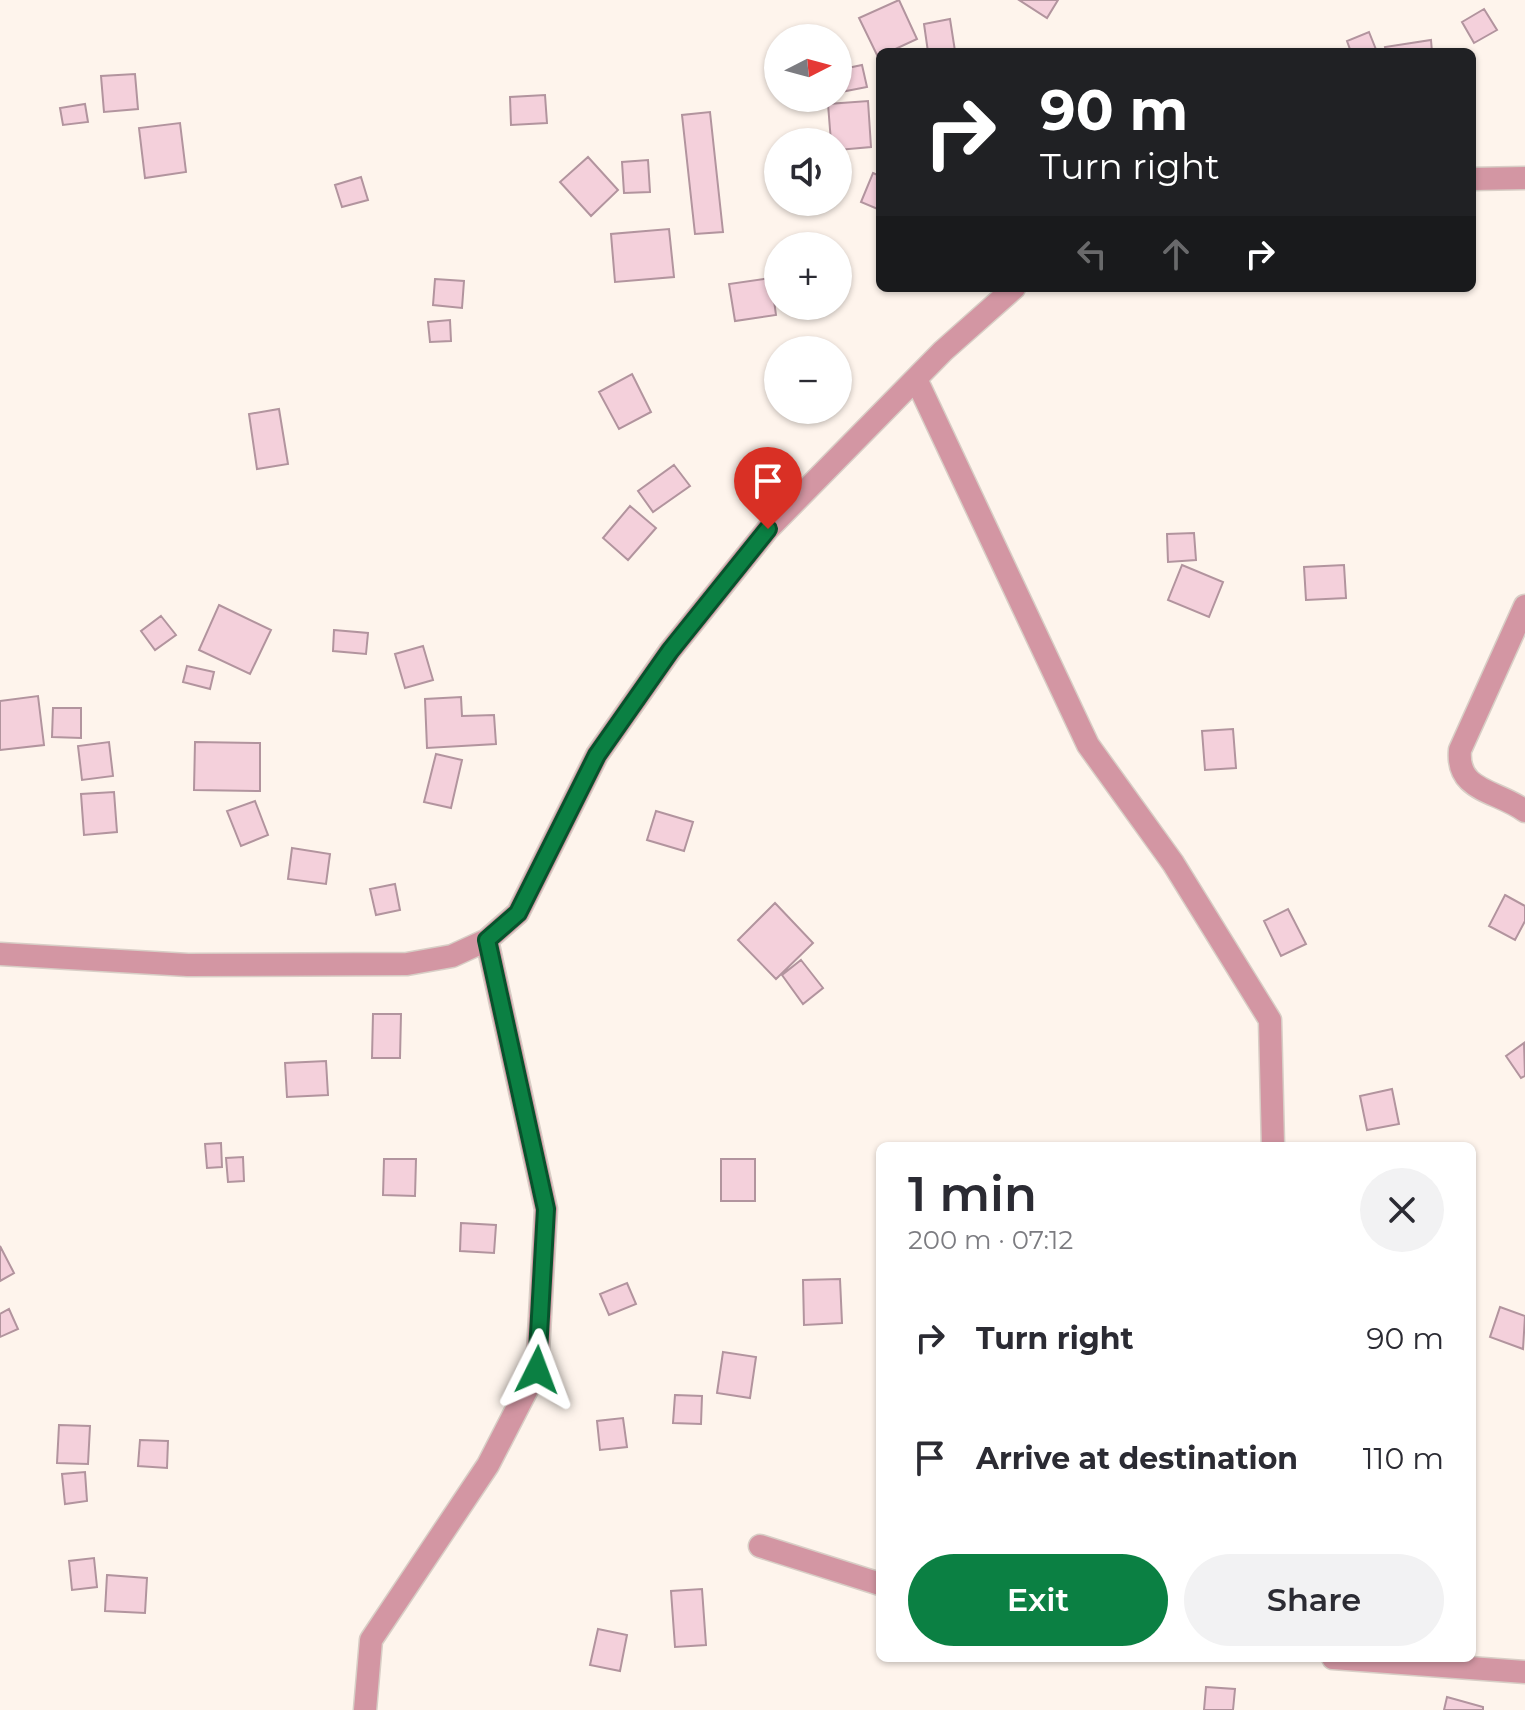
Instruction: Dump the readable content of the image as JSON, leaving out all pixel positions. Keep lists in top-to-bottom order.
{
  "north": "right",
  "page": {
    "map_buttons": ["+", "−"],
    "turn": ["90 m", "Turn right"],
    "heading": ["1 min", "200 m · 07:12"],
    "list": [
      {
        "name": "Turn right",
        "value": "90 m"
      },
      {
        "name": "Arrive at destination",
        "value": "110 m"
      }
    ],
    "buttons": ["Exit", "Share"]
  }
}
